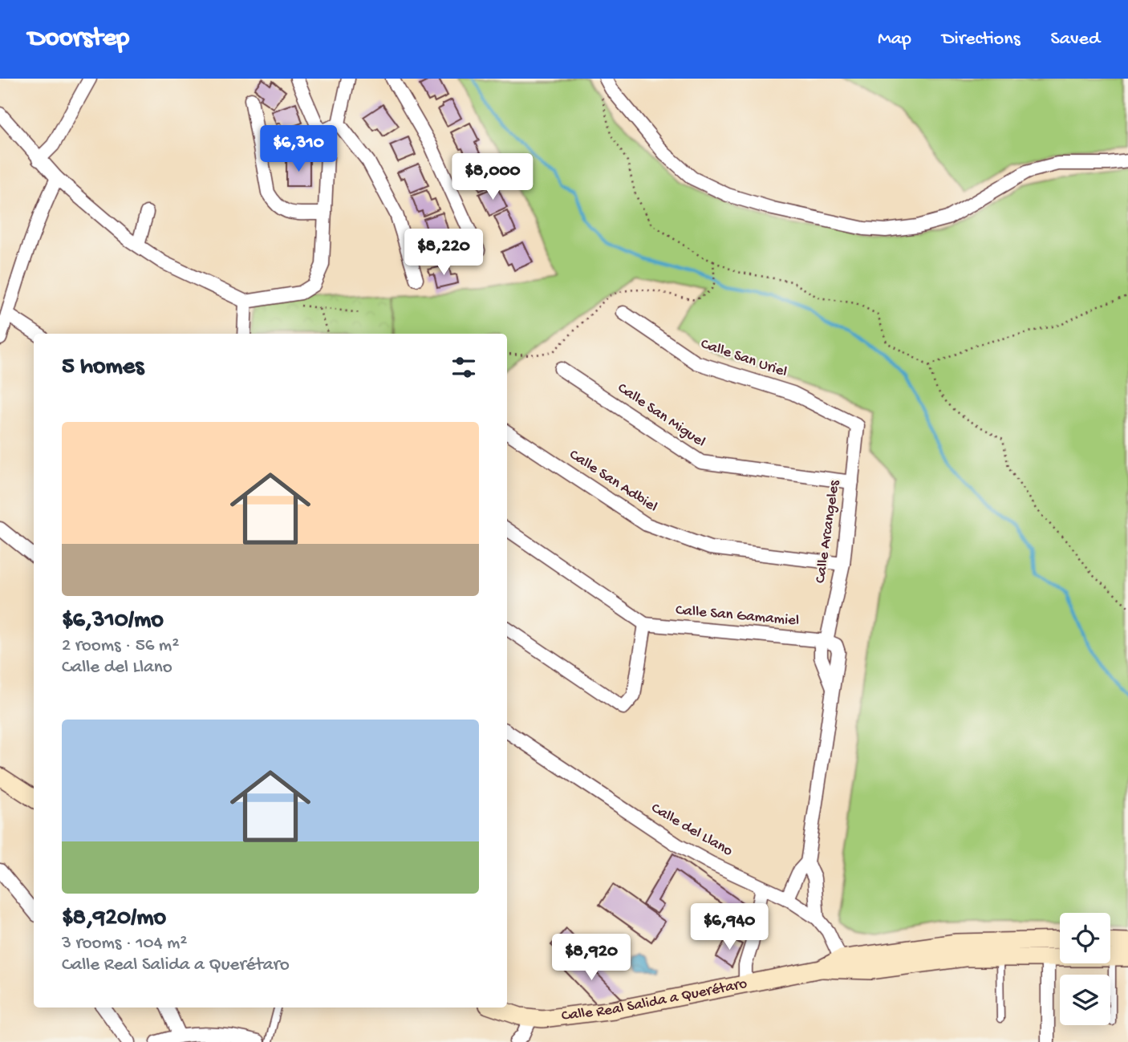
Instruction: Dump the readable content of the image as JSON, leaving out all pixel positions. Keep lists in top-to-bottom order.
{
  "streets": {
    "street": [
      "Calle San Uriel",
      "Calle San Miguel",
      "Calle San Adbiel",
      "Calle Arcangeles",
      "Calle San Gamamiel",
      "Calle del Llano",
      "Calle Real Salida a Querétaro"
    ]
  },
  "crossings": [
    ["Calle San Uriel", "Calle Arcangeles"],
    ["Calle San Miguel", "Calle Arcangeles"],
    ["Calle San Adbiel", "Calle Arcangeles"],
    ["Calle Arcangeles", "Calle San Gamamiel"],
    ["Calle Arcangeles", "Calle del Llano"],
    ["Calle del Llano", "Calle Real Salida a Querétaro"]
  ],
  "page": {
    "header": "Doorstep",
    "nav": ["Map", "Directions", "Saved"],
    "price": [
      "$6,310",
      "$8,000",
      "$8,220",
      "$6,940",
      "$8,920"
    ],
    "heading": "5 homes",
    "list": [
      {
        "name": "$6,310/mo",
        "note": "2 rooms · 56 m² · Calle del Llano"
      },
      {
        "name": "$8,920/mo",
        "note": "3 rooms · 104 m² · Calle Real Salida a Querétaro"
      }
    ]
  }
}
